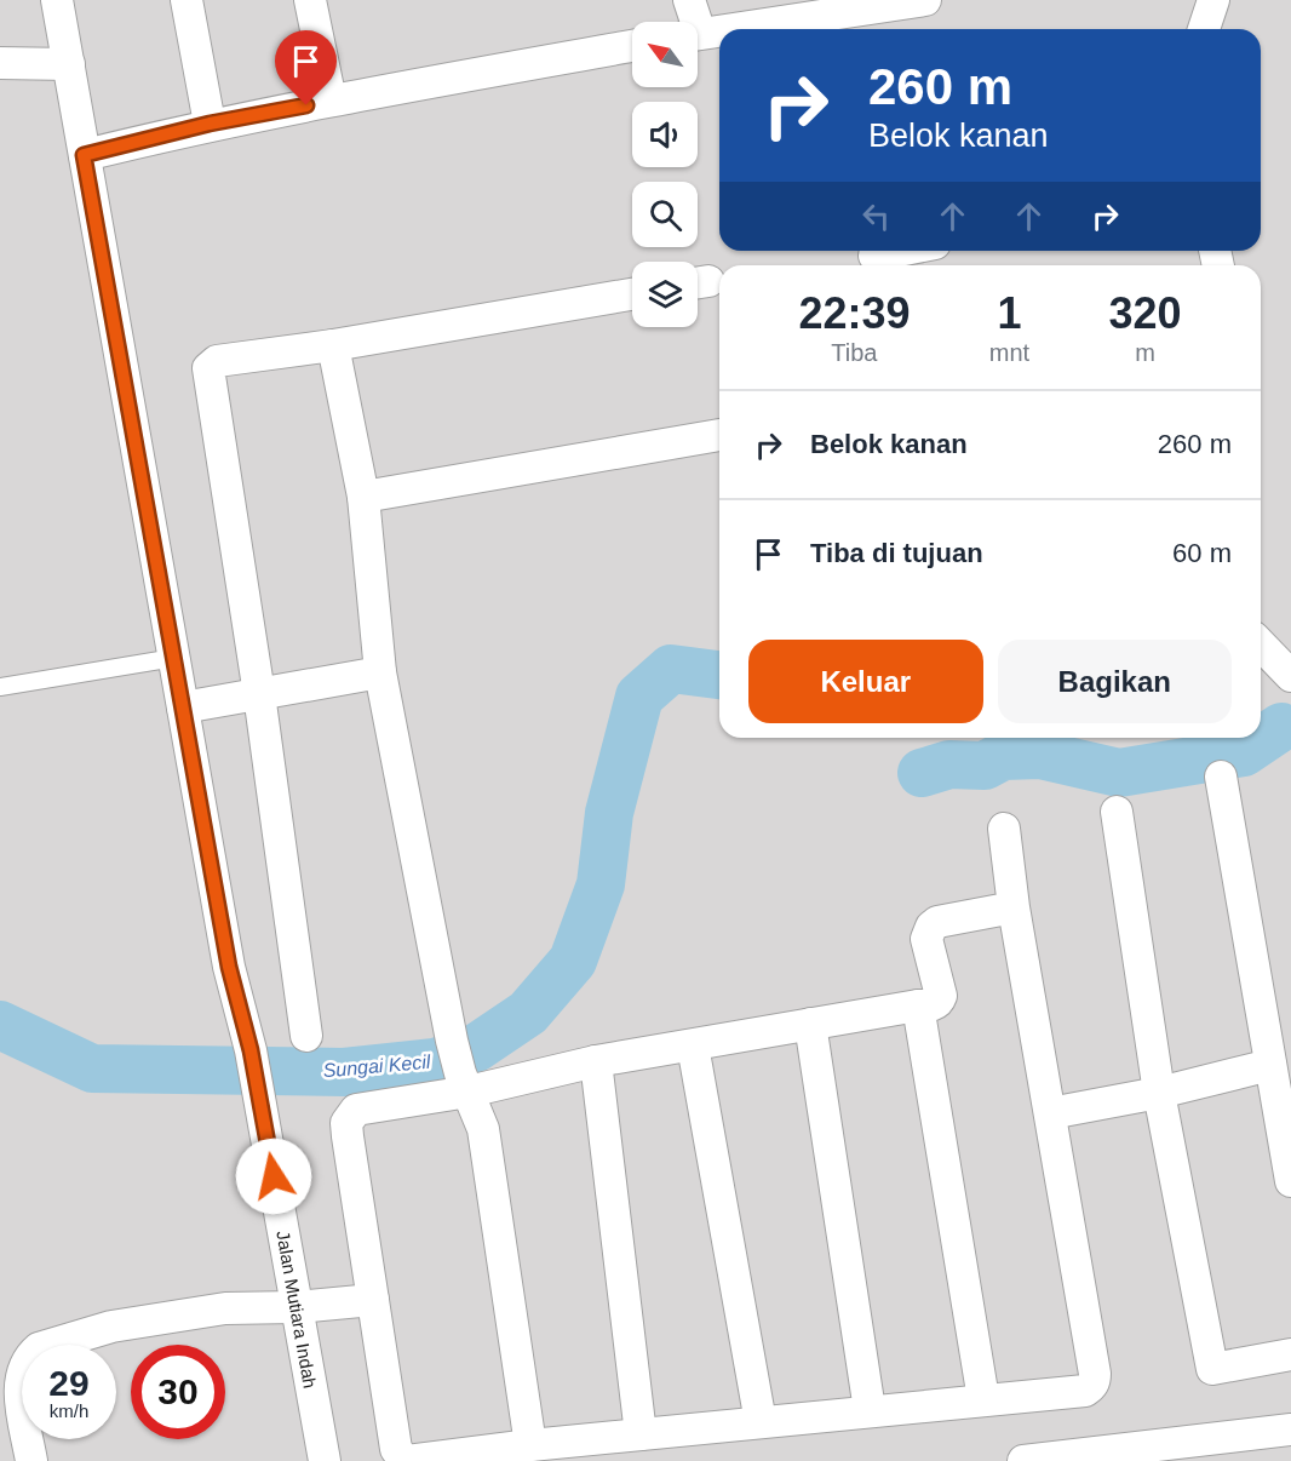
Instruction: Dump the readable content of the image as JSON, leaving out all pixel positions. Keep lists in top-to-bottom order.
{
  "streets": {
    "street": ["Jalan Mutiara Indah"]
  },
  "water": ["Sungai Kecil"],
  "north": "top left",
  "page": {
    "turn": ["260 m", "Belok kanan"],
    "eta": [
      "22:39",
      "Tiba",
      "1",
      "mnt",
      "320",
      "m"
    ],
    "list": [
      {
        "name": "Belok kanan",
        "value": "260 m"
      },
      {
        "name": "Tiba di tujuan",
        "value": "60 m"
      }
    ],
    "buttons": ["Keluar", "Bagikan"],
    "speed": "29 km/h",
    "limit": "30"
  }
}
